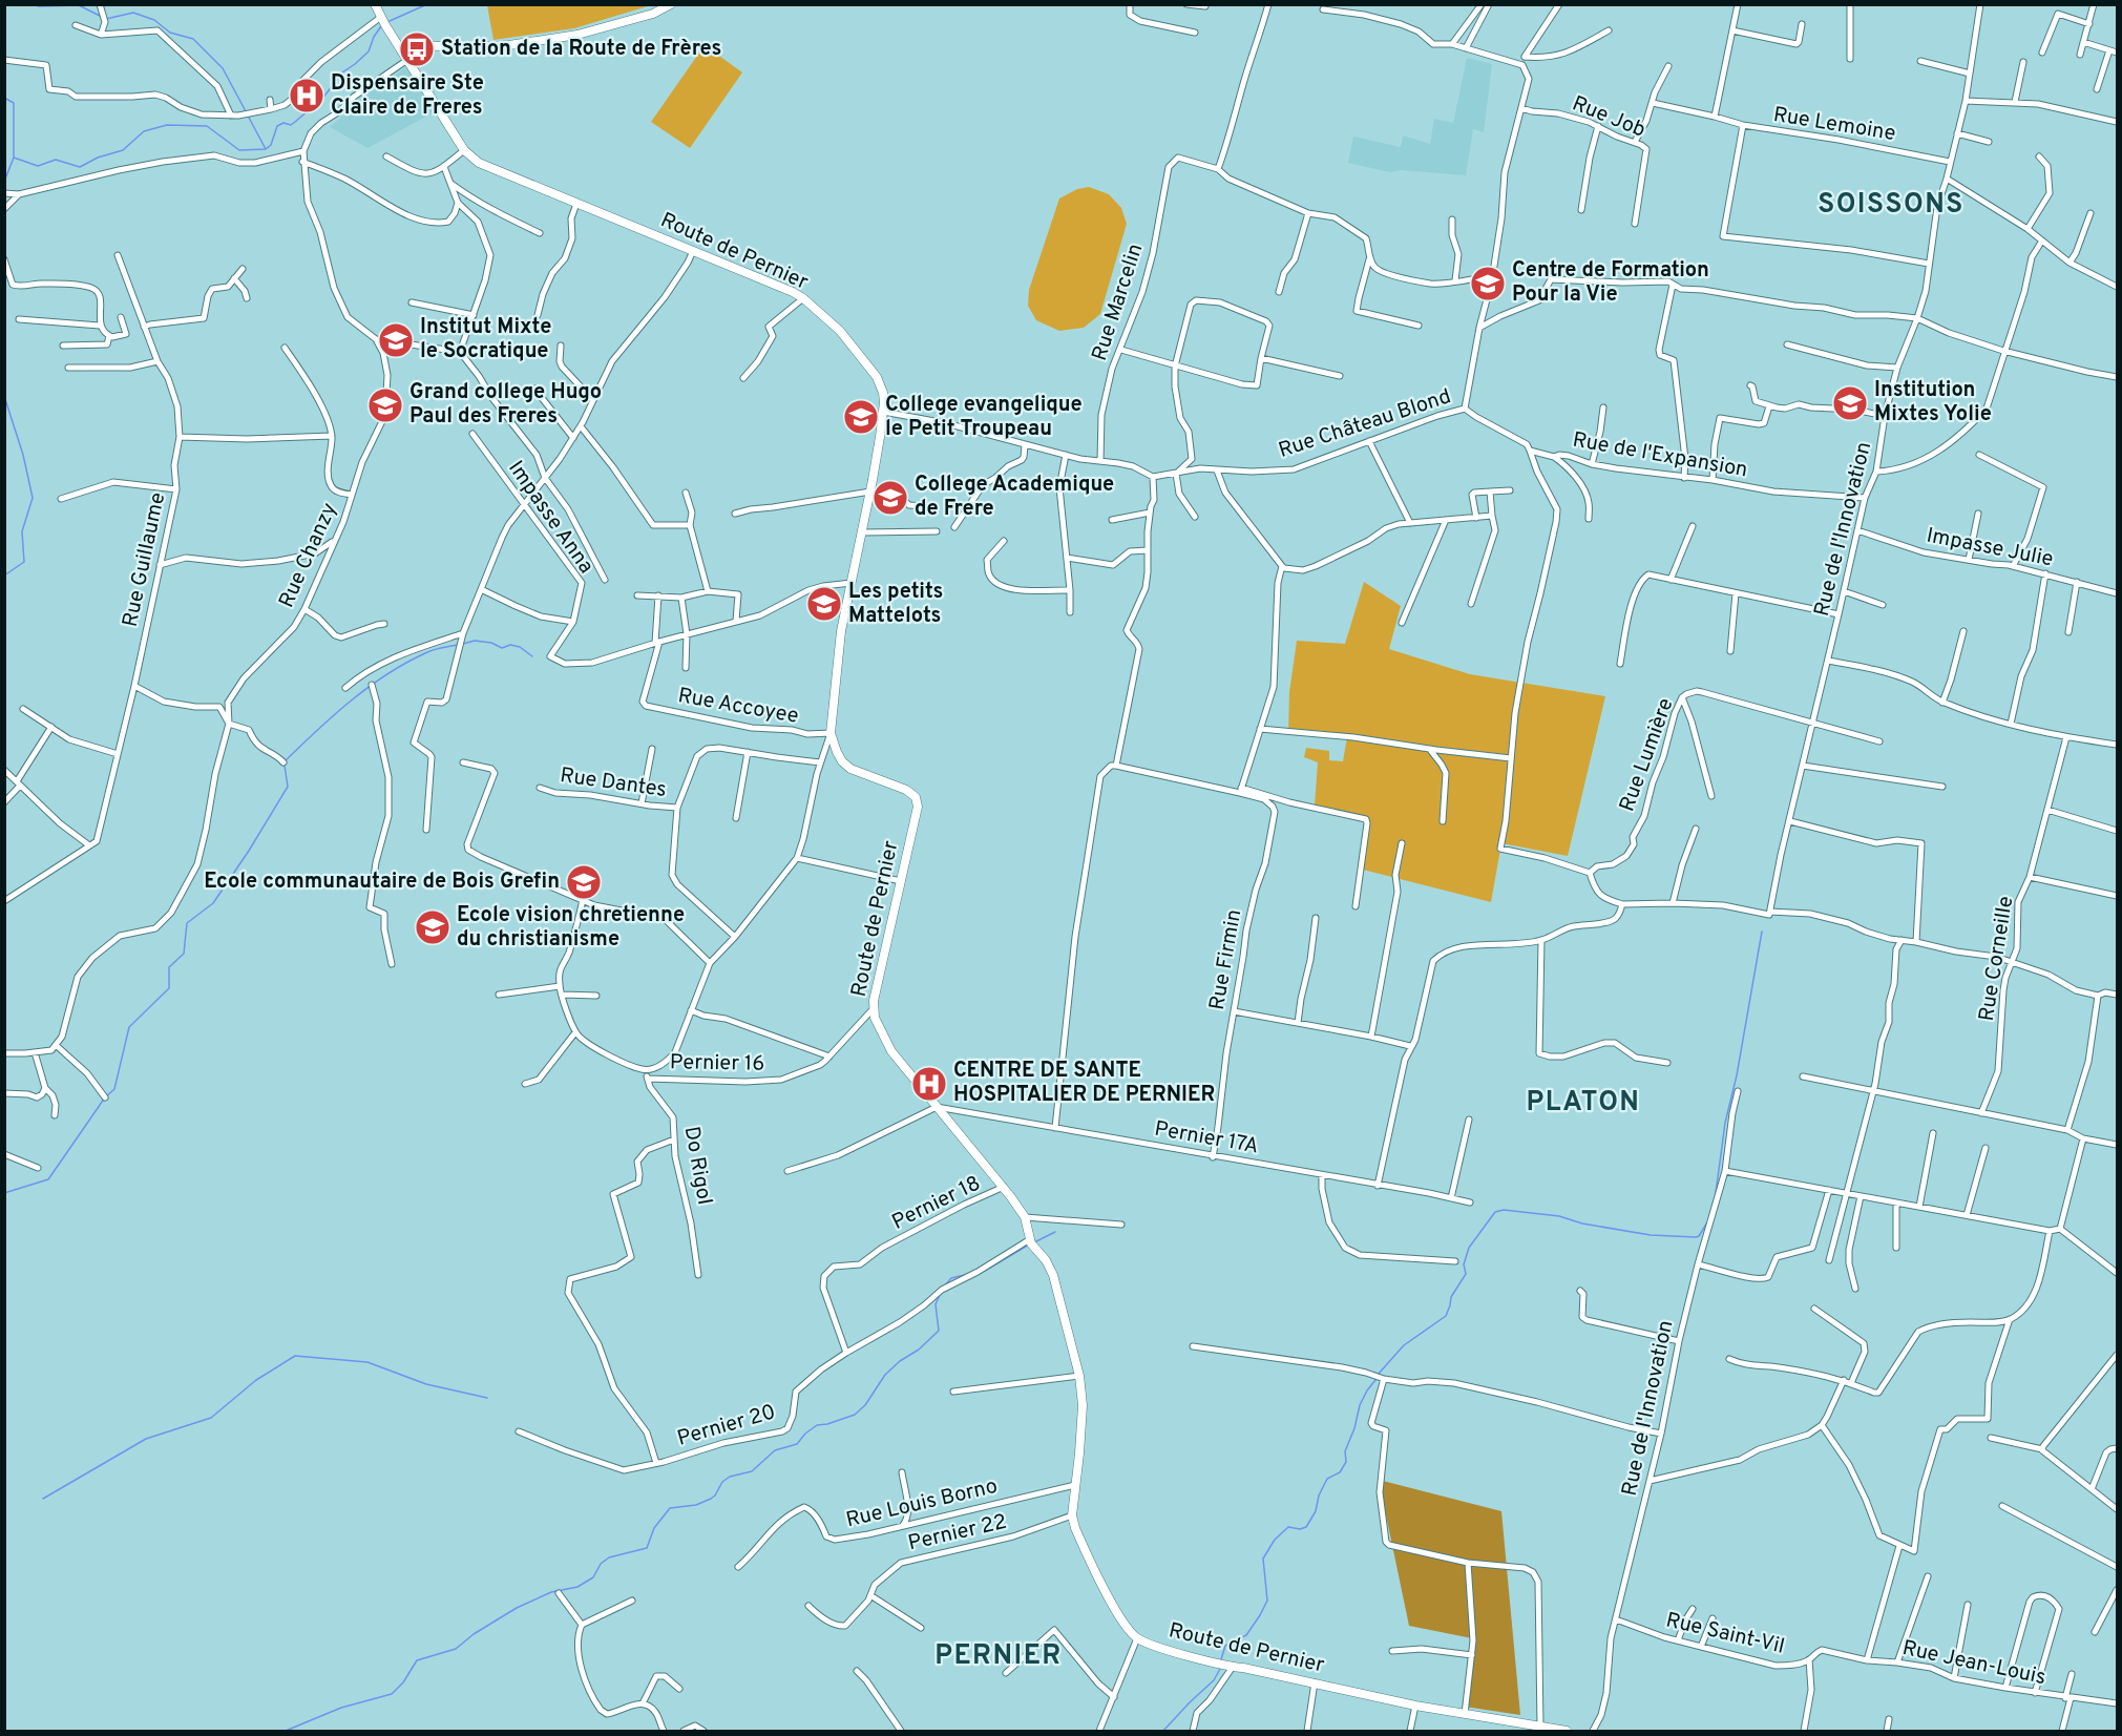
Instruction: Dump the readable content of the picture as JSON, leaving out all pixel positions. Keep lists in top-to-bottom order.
{
  "streets": {
    "street": [
      "Rue Job",
      "Rue Lemoine",
      "Route de Pernier",
      "Rue Marcelin",
      "Rue Château Blond",
      "Rue de l'Expansion",
      "Impasse Anna",
      "Rue de l'Innovation",
      "Impasse Julie",
      "Rue Chanzy",
      "Rue Guillaume",
      "Rue Accoyee",
      "Rue Lumière",
      "Rue Dantes",
      "Rue Corneille",
      "Rue Firmin",
      "Pernier 16",
      "Pernier 17A",
      "Do Rigol",
      "Pernier 18",
      "Pernier 20",
      "Rue Louis Borno",
      "Pernier 22",
      "Rue Saint-Vil",
      "Rue Jean-Louis"
    ]
  },
  "crossings": [
    ["Rue Job", "Rue Château Blond"],
    ["Rue Lemoine", "Rue de l'Innovation"],
    ["Route de Pernier", "Rue Accoyee"],
    ["Route de Pernier", "Pernier 16"],
    ["Route de Pernier", "Pernier 17A"],
    ["Route de Pernier", "Pernier 18"],
    ["Route de Pernier", "Pernier 20"],
    ["Route de Pernier", "Rue Louis Borno"],
    ["Route de Pernier", "Pernier 22"],
    ["Rue Château Blond", "Rue de l'Expansion"],
    ["Rue de l'Expansion", "Rue de l'Innovation"],
    ["Impasse Anna", "Rue Accoyee"],
    ["Rue de l'Innovation", "Impasse Julie"],
    ["Rue de l'Innovation", "Rue Lumière"],
    ["Rue de l'Innovation", "Rue Saint-Vil"],
    ["Rue Firmin", "Pernier 17A"],
    ["Pernier 16", "Do Rigol"],
    ["Pernier 18", "Pernier 20"],
    ["Rue Saint-Vil", "Rue Jean-Louis"]
  ],
  "districts": ["SOISSONS", "PLATON", "PERNIER"],
  "places": {
    "bus stop": ["Station de la Route de Frères"],
    "hospital": ["Dispensaire Ste Claire de Freres", "CENTRE DE SANTE HOSPITALIER DE PERNIER"],
    "school or university": [
      "Centre de Formation Pour la Vie",
      "Institut Mixte le Socratique",
      "Institution Mixtes Yolie",
      "Grand college Hugo Paul des Freres",
      "College evangelique le Petit Troupeau",
      "College Academique de Frere",
      "Les petits Mattelots",
      "Ecole communautaire de Bois Grefin",
      "Ecole vision chretienne du christianisme"
    ]
  }
}
